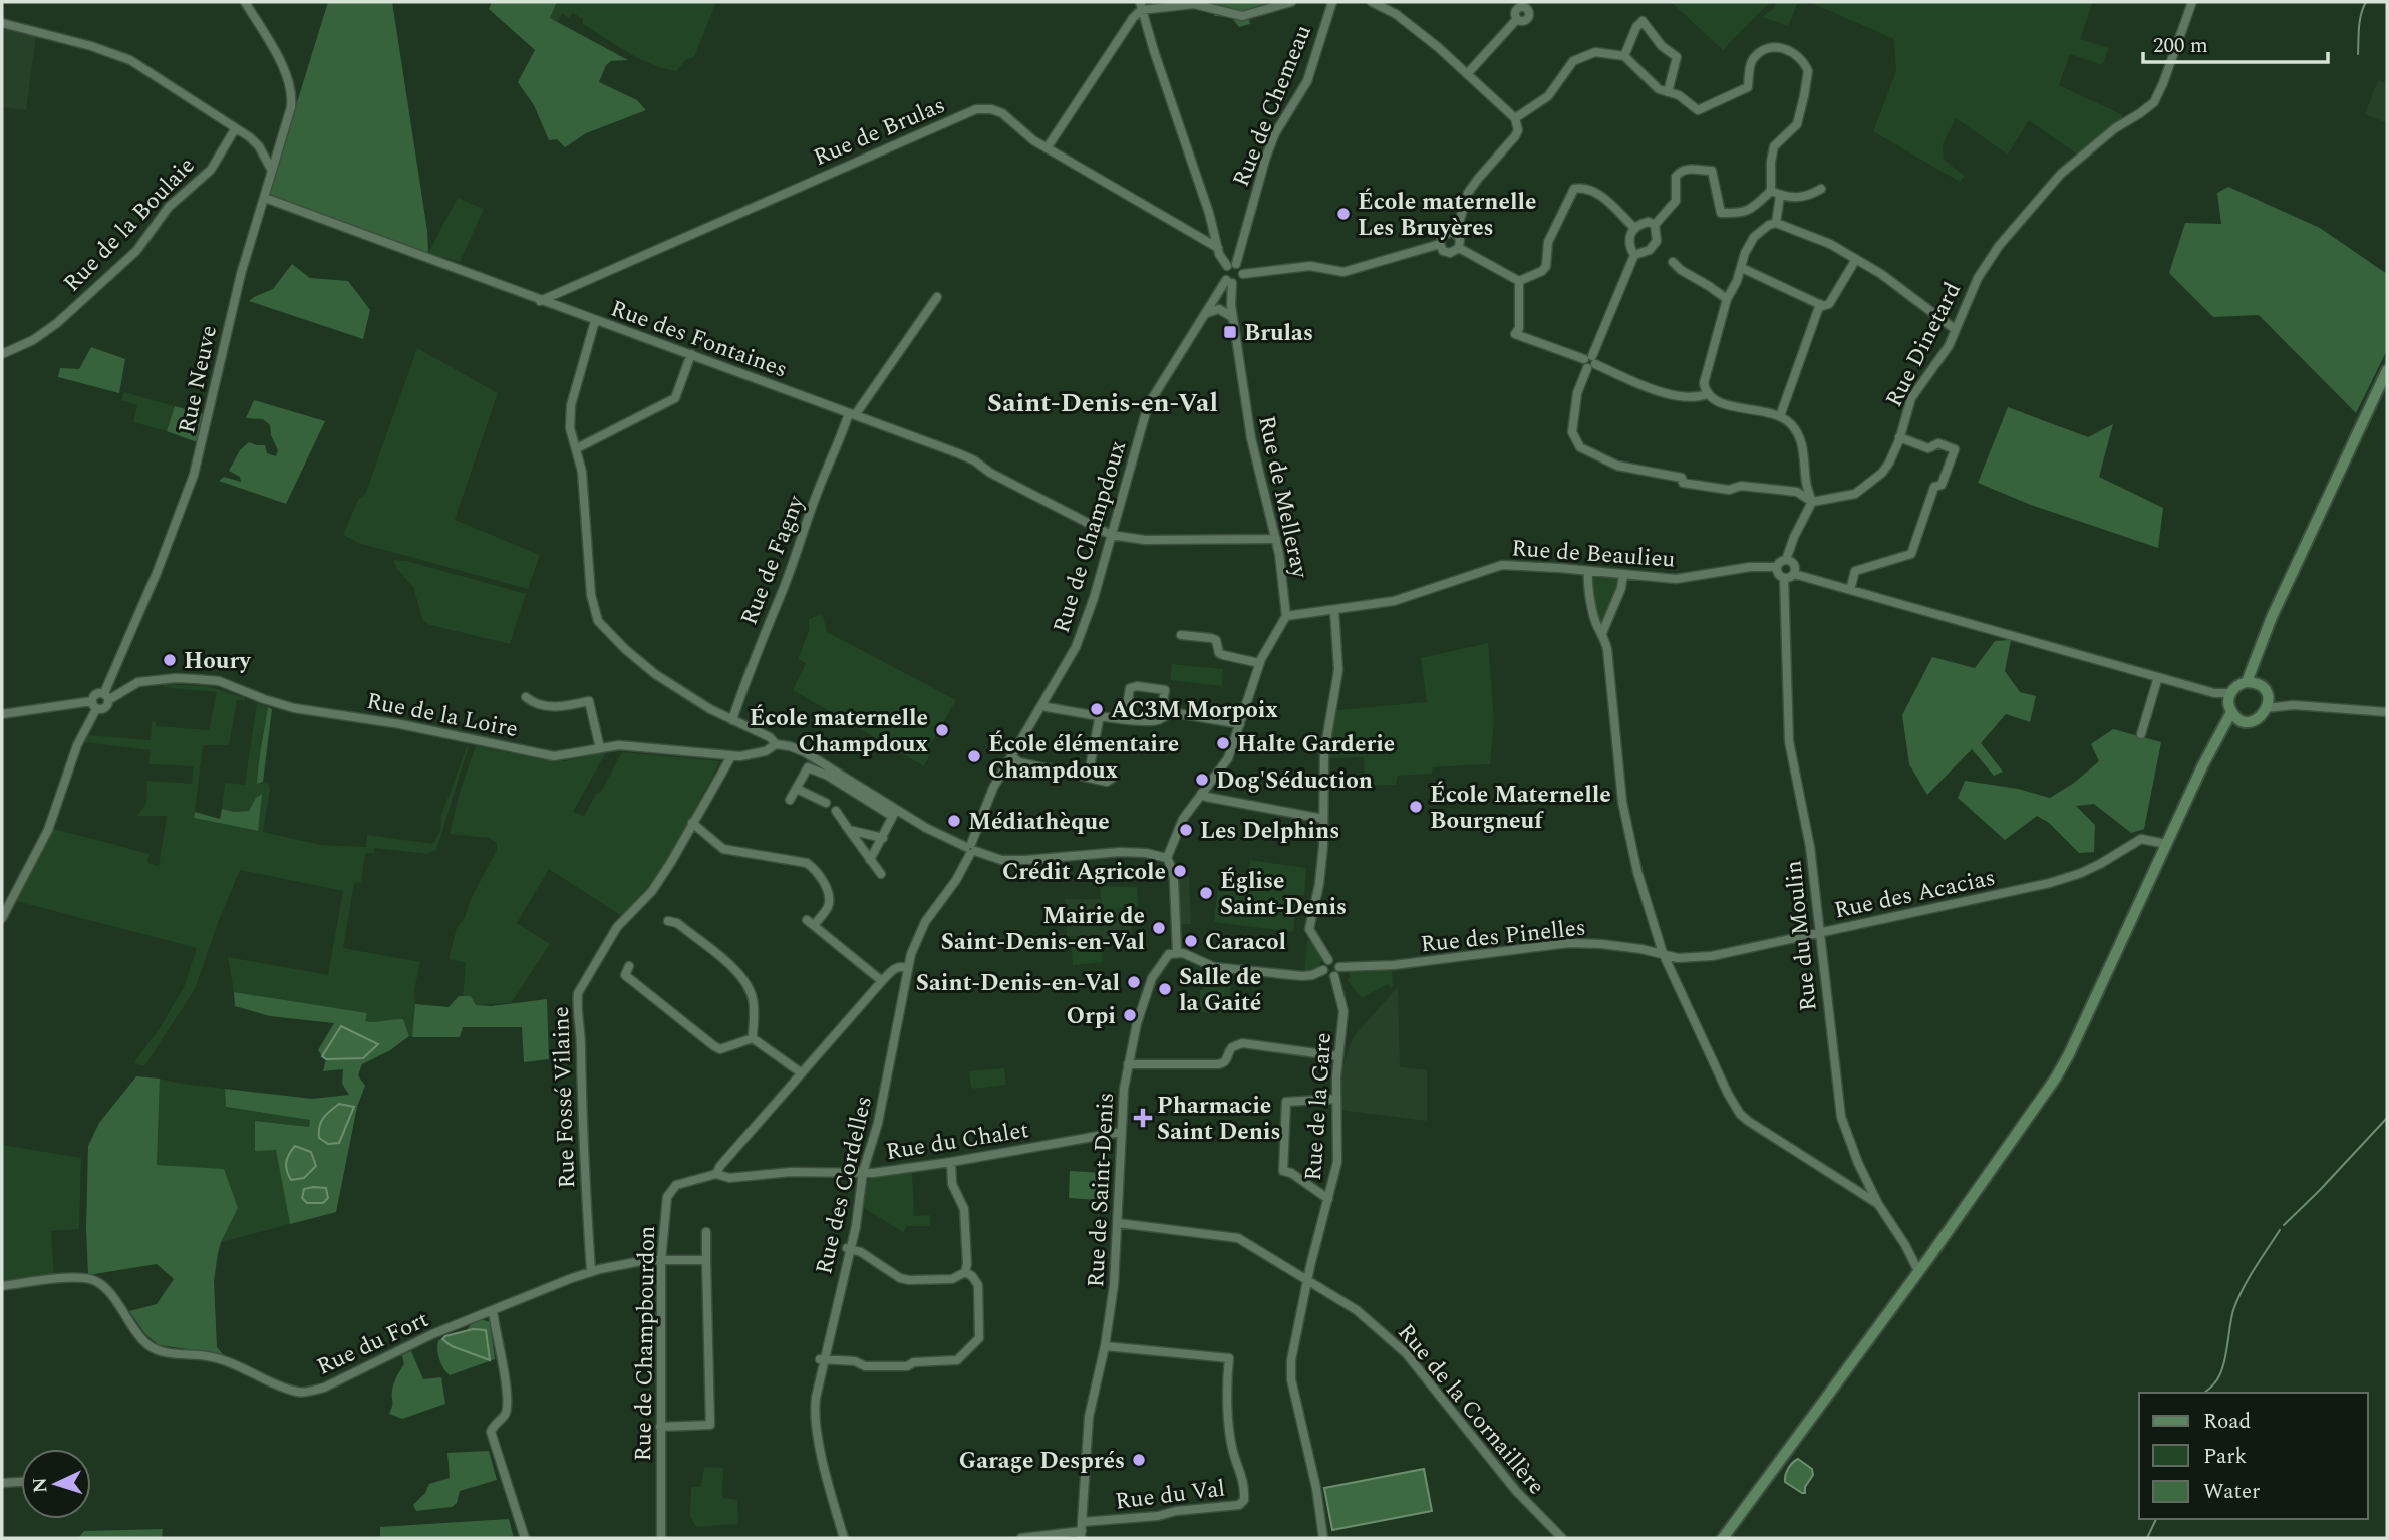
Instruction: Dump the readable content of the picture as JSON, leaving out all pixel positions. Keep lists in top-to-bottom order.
{
  "streets": {
    "street": [
      "Rue de Chemeau",
      "Rue de Brulas",
      "Rue de la Boulaie",
      "Rue des Fontaines",
      "Rue Dinetard",
      "Rue Neuve",
      "Rue de Melleray",
      "Rue de Champdoux",
      "Rue de Beaulieu",
      "Rue de Fagny",
      "Rue de la Loire",
      "Rue des Acacias",
      "Rue des Pinelles",
      "Rue du Moulin",
      "Rue Fossé Vilaine",
      "Rue de la Gare",
      "Rue du Chalet",
      "Rue des Cordelles",
      "Rue de Saint-Denis",
      "Rue du Fort",
      "Rue de Champbourdon",
      "Rue de la Cornaillère",
      "Rue du Val"
    ]
  },
  "crossings": [
    ["Rue de Chemeau", "Rue de Melleray"],
    ["Rue de Chemeau", "Rue de Champdoux"],
    ["Rue de Brulas", "Rue des Fontaines"],
    ["Rue des Fontaines", "Rue Neuve"],
    ["Rue des Fontaines", "Rue de Melleray"],
    ["Rue des Fontaines", "Rue de Champdoux"],
    ["Rue des Fontaines", "Rue de Fagny"],
    ["Rue Neuve", "Rue de la Loire"],
    ["Rue de Melleray", "Rue de Champdoux"],
    ["Rue de Melleray", "Rue de Beaulieu"],
    ["Rue de Champdoux", "Rue des Cordelles"],
    ["Rue de Beaulieu", "Rue du Moulin"],
    ["Rue de la Loire", "Rue Fossé Vilaine"],
    ["Rue des Acacias", "Rue des Pinelles"],
    ["Rue des Acacias", "Rue du Moulin"],
    ["Rue des Pinelles", "Rue de la Gare"],
    ["Rue Fossé Vilaine", "Rue du Fort"],
    ["Rue de la Gare", "Rue de la Cornaillère"],
    ["Rue du Chalet", "Rue des Cordelles"],
    ["Rue du Chalet", "Rue de Saint-Denis"],
    ["Rue du Chalet", "Rue de Champbourdon"],
    ["Rue de Saint-Denis", "Rue de la Cornaillère"],
    ["Rue de Saint-Denis", "Rue du Val"],
    ["Rue du Fort", "Rue de Champbourdon"]
  ],
  "districts": ["Saint-Denis-en-Val"],
  "places": {
    "other": [
      "École maternelle Les Bruyères",
      "Houry",
      "AC3M Morpoix",
      "École maternelle Champdoux",
      "Halte Garderie",
      "École élémentaire Champdoux",
      "Dog'Séduction",
      "École Maternelle Bourgneuf",
      "Médiathèque",
      "Les Delphins",
      "Crédit Agricole",
      "Église Saint-Denis",
      "Mairie de Saint-Denis-en-Val",
      "Caracol",
      "Saint-Denis-en-Val",
      "Salle de la Gaité",
      "Orpi",
      "Garage Després"
    ],
    "transit": ["Brulas"],
    "health": ["Pharmacie Saint Denis"]
  },
  "legend": ["Road", "Park", "Water"],
  "scale_bar": "200 m",
  "north": "left"
}
